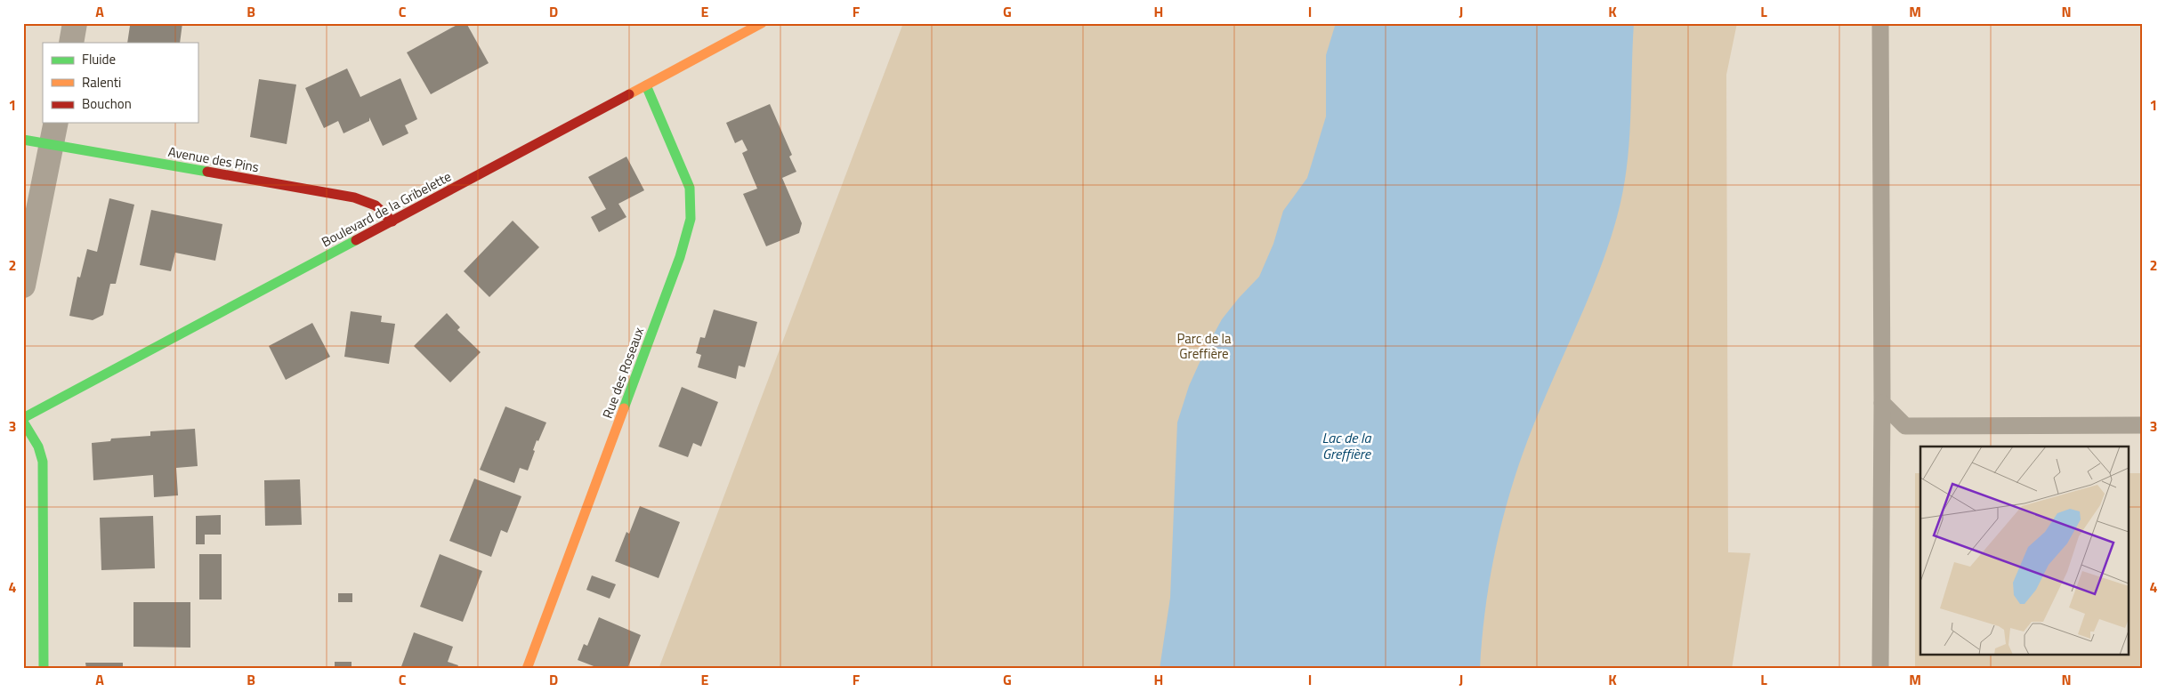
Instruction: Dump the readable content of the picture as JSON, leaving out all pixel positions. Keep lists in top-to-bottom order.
{
  "streets": {
    "street": ["Avenue des Pins", "Boulevard de la Gribelette", "Rue des Roseaux"]
  },
  "crossings": [
    ["Avenue des Pins", "Boulevard de la Gribelette"],
    ["Boulevard de la Gribelette", "Rue des Roseaux"]
  ],
  "water": ["Lac de la Greffière"],
  "parks": ["Parc de la Greffière"],
  "legend": ["Fluide", "Ralenti", "Bouchon"],
  "grid": {
    "columns": [
      "A",
      "B",
      "C",
      "D",
      "E",
      "F",
      "G",
      "H",
      "I",
      "J",
      "K",
      "L",
      "M",
      "N"
    ],
    "rows": [
      "1",
      "2",
      "3",
      "4"
    ]
  }
}
